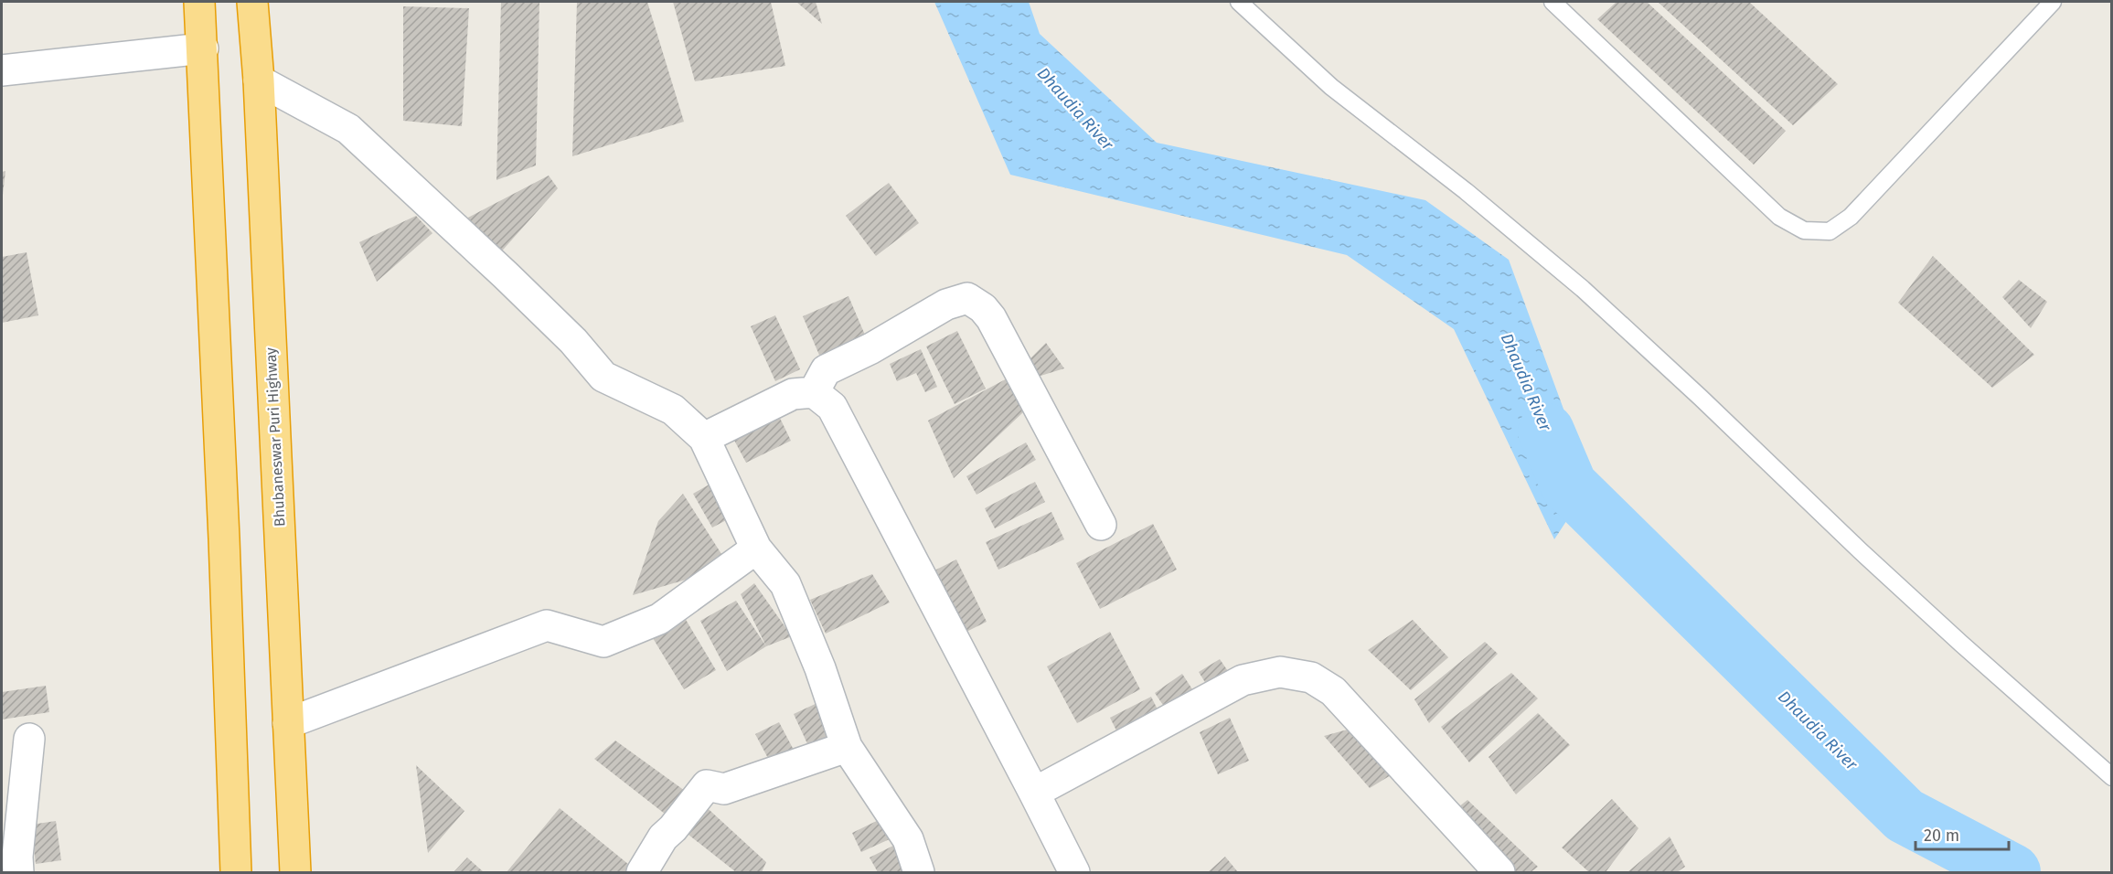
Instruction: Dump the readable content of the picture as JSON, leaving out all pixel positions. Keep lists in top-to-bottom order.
{
  "streets": {
    "highway": ["Bhubaneswar Puri Highway"]
  },
  "water": ["Dhaudia River"],
  "scale_bar": "20 m"
}
